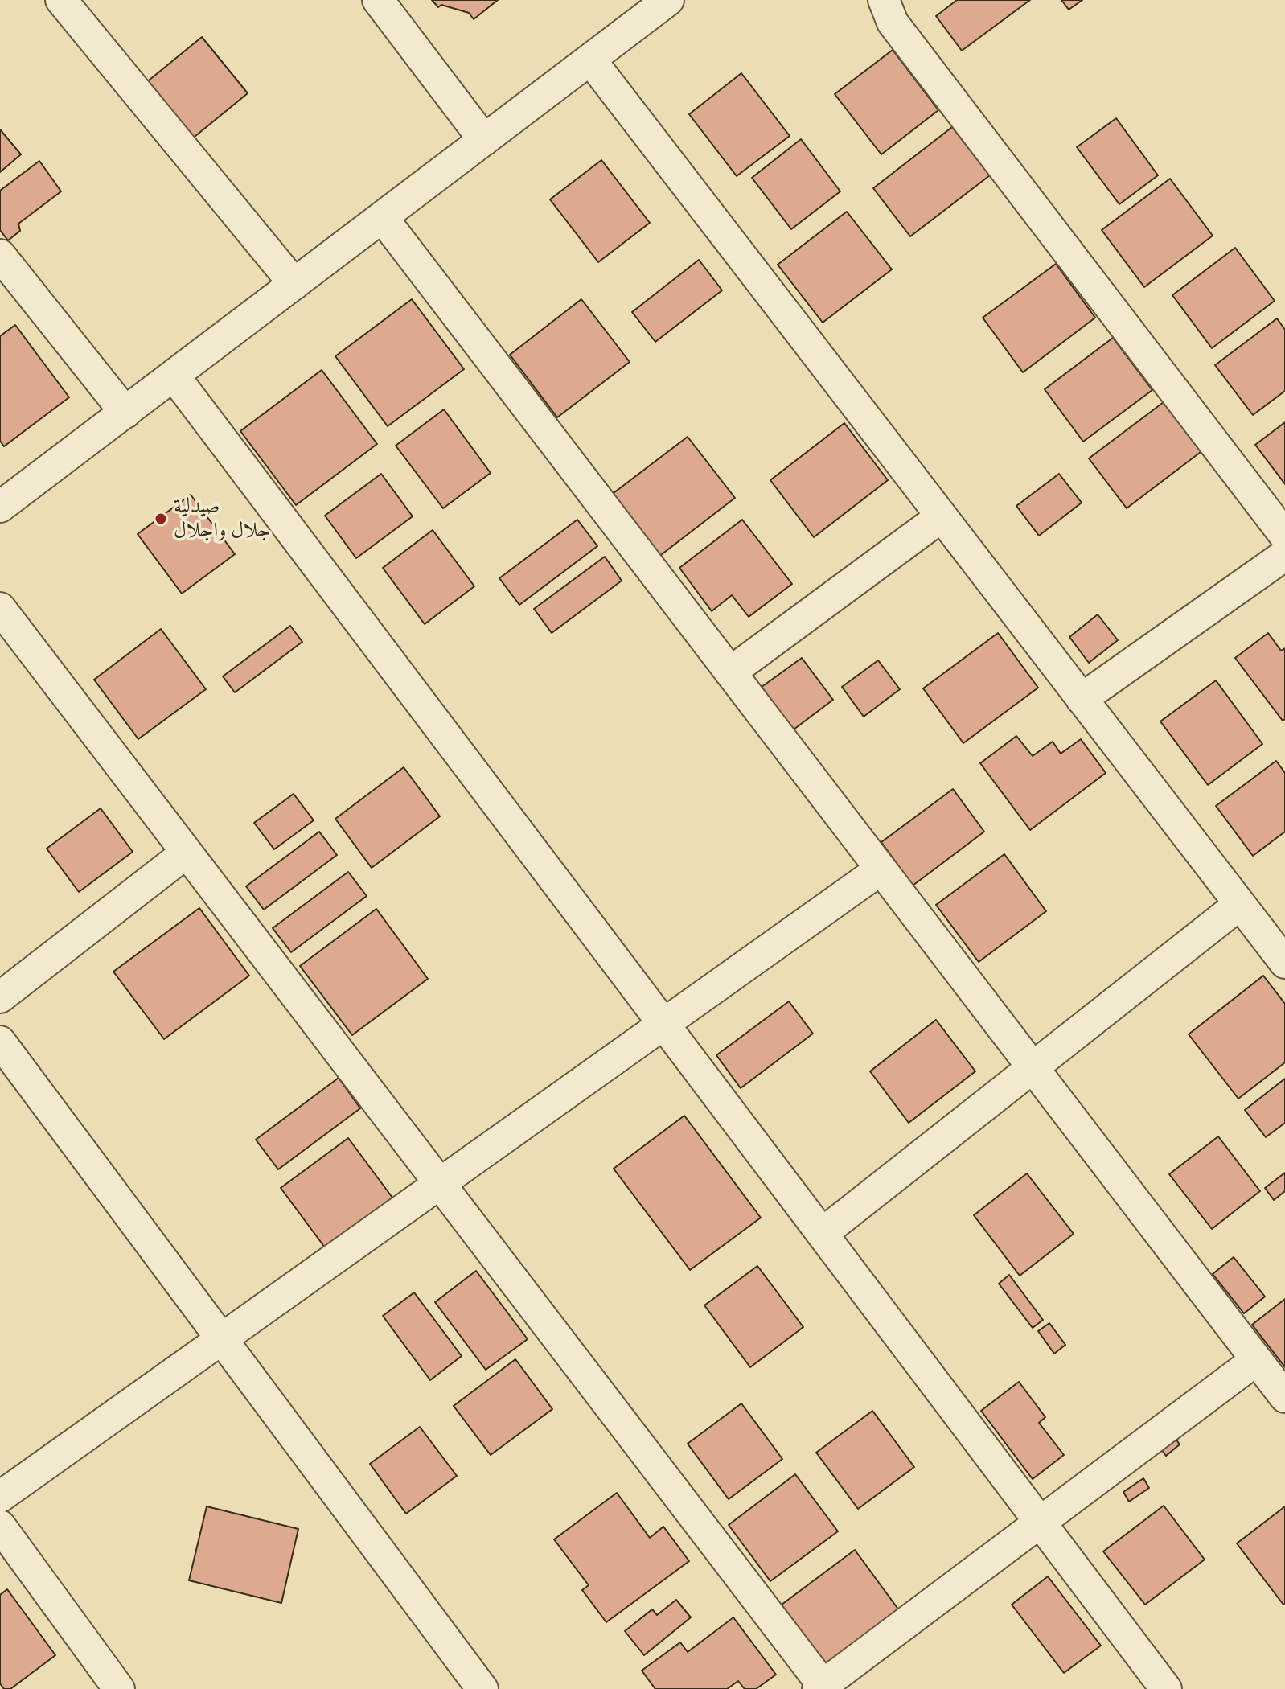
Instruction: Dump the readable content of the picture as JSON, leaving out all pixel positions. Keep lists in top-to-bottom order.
{
  "places": ["صيدلية جلال واجلال"]
}
